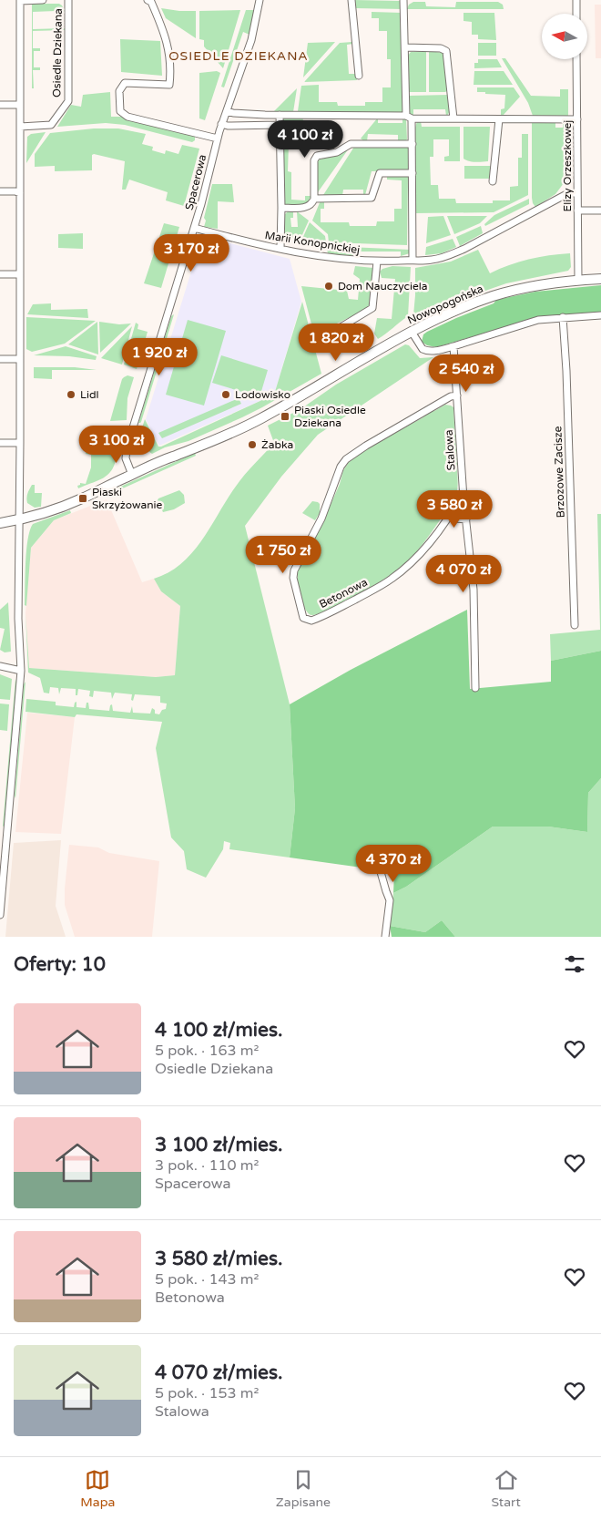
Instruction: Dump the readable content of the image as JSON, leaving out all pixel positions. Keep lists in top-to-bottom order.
{
  "streets": {
    "street": [
      "Osiedle Dziekana",
      "Elizy Orzeszkowej",
      "Spacerowa",
      "Marii Konopnickiej",
      "Nowopogońska",
      "Stalowa",
      "Brzozowe Zacisze",
      "Betonowa"
    ]
  },
  "crossings": [
    ["Elizy Orzeszkowej", "Marii Konopnickiej"],
    ["Elizy Orzeszkowej", "Nowopogońska"],
    ["Spacerowa", "Marii Konopnickiej"],
    ["Spacerowa", "Nowopogońska"],
    ["Stalowa", "Betonowa"]
  ],
  "districts": ["OSIEDLE DZIEKANA"],
  "places": {
    "other": [
      "Dom Nauczyciela",
      "Lidl",
      "Lodowisko",
      "Żabka"
    ],
    "transit": ["Piaski Osiedle Dziekana", "Piaski Skrzyżowanie"]
  },
  "north": "left",
  "page": {
    "price": [
      "4 100 zł",
      "3 170 zł",
      "1 820 zł",
      "1 920 zł",
      "2 540 zł",
      "3 100 zł",
      "3 580 zł",
      "1 750 zł",
      "4 070 zł",
      "4 370 zł"
    ],
    "heading": "Oferty: 10",
    "list": [
      {
        "name": "4 100 zł/mies.",
        "note": "5 pok. · 163 m² · Osiedle Dziekana"
      },
      {
        "name": "3 100 zł/mies.",
        "note": "3 pok. · 110 m² · Spacerowa"
      },
      {
        "name": "3 580 zł/mies.",
        "note": "5 pok. · 143 m² · Betonowa"
      },
      {
        "name": "4 070 zł/mies.",
        "note": "5 pok. · 153 m² · Stalowa"
      }
    ],
    "tabs": ["Mapa", "Zapisane", "Start"]
  }
}
